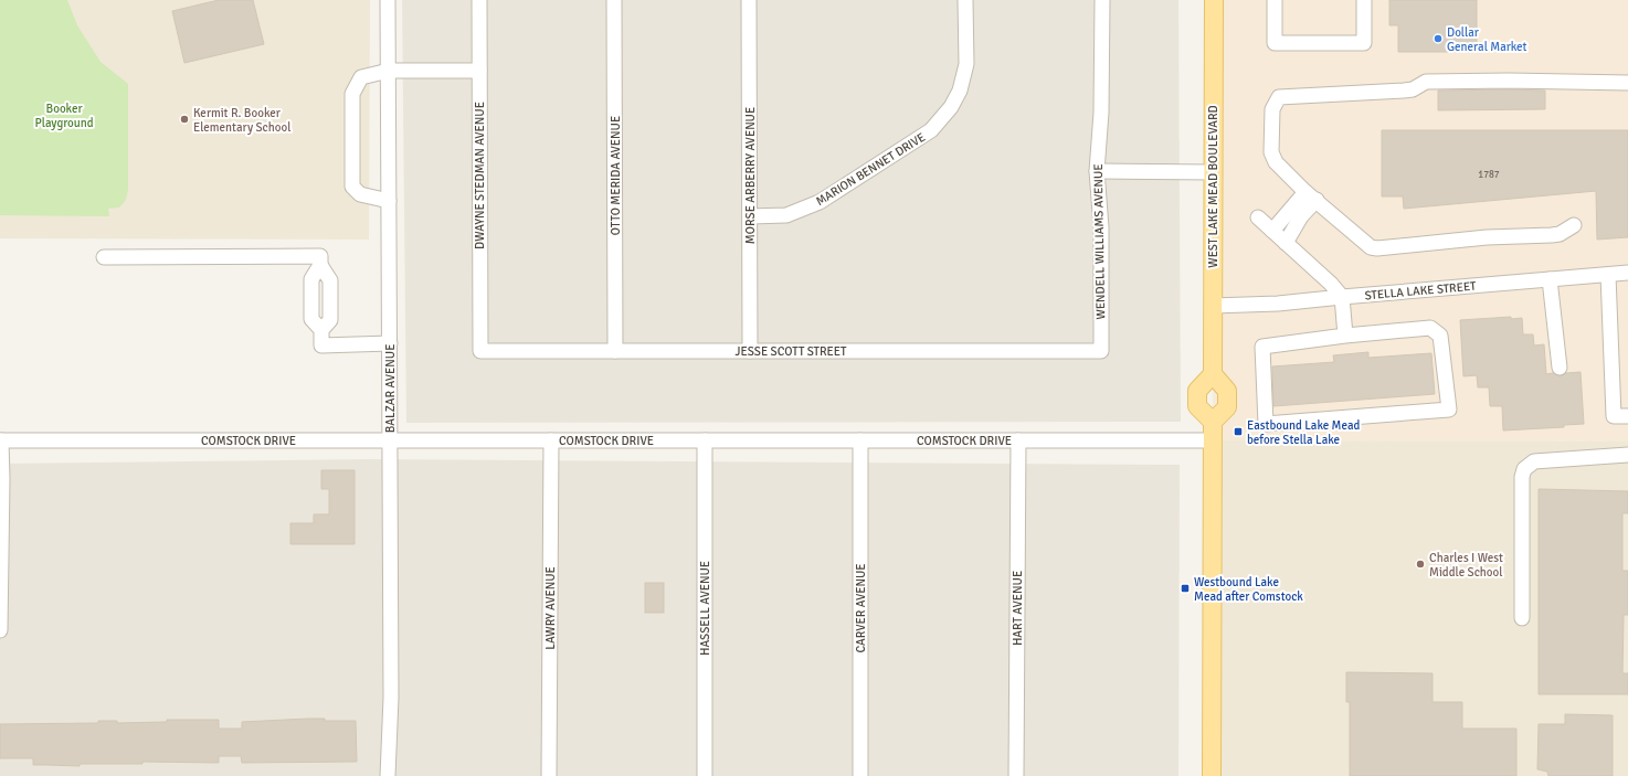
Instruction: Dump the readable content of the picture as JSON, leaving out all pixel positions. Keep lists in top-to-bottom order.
{
  "streets": {
    "main road": ["WEST LAKE MEAD BOULEVARD"],
    "street": [
      "MARION BENNET DRIVE",
      "DWAYNE STEDMAN AVENUE",
      "OTTO MERIDA AVENUE",
      "MORSE ARBERRY AVENUE",
      "WENDELL WILLIAMS AVENUE",
      "STELLA LAKE STREET",
      "JESSE SCOTT STREET",
      "BALZAR AVENUE",
      "COMSTOCK DRIVE",
      "LAWRY AVENUE",
      "HASSELL AVENUE",
      "CARVER AVENUE",
      "HART AVENUE"
    ]
  },
  "crossings": [
    ["MARION BENNET DRIVE", "MORSE ARBERRY AVENUE"],
    ["DWAYNE STEDMAN AVENUE", "JESSE SCOTT STREET"],
    ["OTTO MERIDA AVENUE", "JESSE SCOTT STREET"],
    ["MORSE ARBERRY AVENUE", "JESSE SCOTT STREET"],
    ["WEST LAKE MEAD BOULEVARD", "STELLA LAKE STREET"],
    ["WENDELL WILLIAMS AVENUE", "JESSE SCOTT STREET"],
    ["BALZAR AVENUE", "COMSTOCK DRIVE"],
    ["COMSTOCK DRIVE", "LAWRY AVENUE"],
    ["COMSTOCK DRIVE", "HASSELL AVENUE"],
    ["COMSTOCK DRIVE", "CARVER AVENUE"],
    ["COMSTOCK DRIVE", "HART AVENUE"]
  ],
  "parks": ["Booker Playground"],
  "places": {
    "other": ["Dollar General Market", "Kermit R. Booker Elementary School", "Charles I West Middle School"],
    "transit": ["Eastbound Lake Mead before Stella Lake", "Westbound Lake Mead after Comstock"]
  },
  "house_numbers": ["1787"]
}
